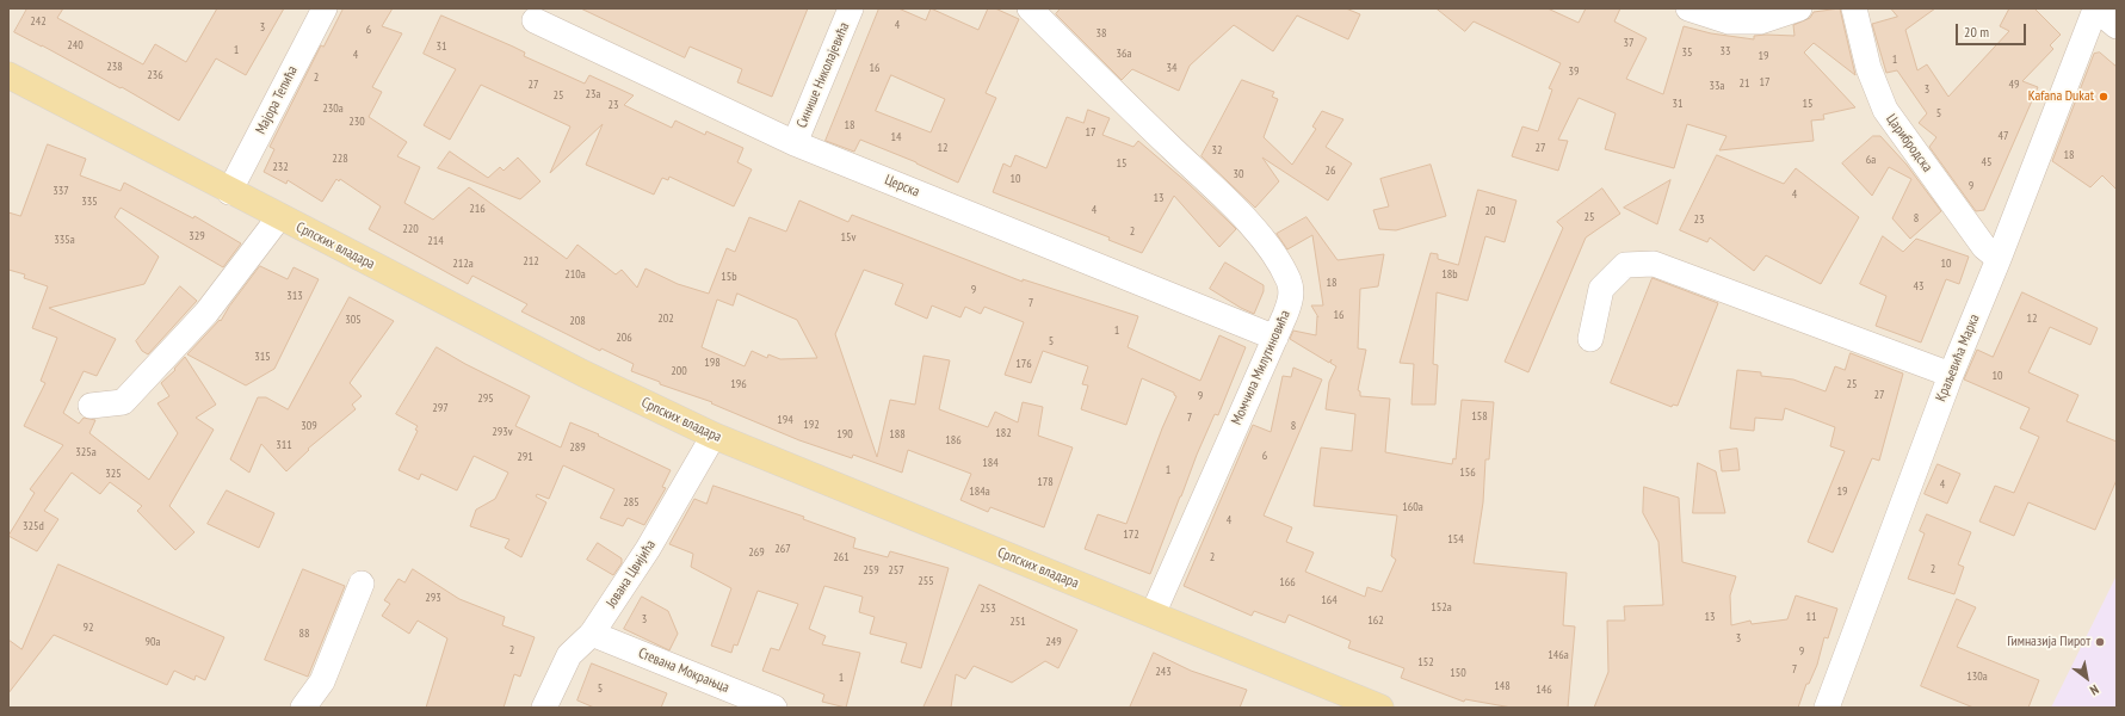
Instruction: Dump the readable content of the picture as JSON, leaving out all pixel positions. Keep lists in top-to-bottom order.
{
  "streets": {
    "main road": ["Српских владара"],
    "street": [
      "Синише Николајевића",
      "Мајора Тепића",
      "Царибродска",
      "Церска",
      "Краљевића Марка",
      "Момчила Милутиновића",
      "Јована Цвијића",
      "Стевана Мокрањца"
    ]
  },
  "crossings": [
    ["Синише Николајевића", "Церска"],
    ["Мајора Тепића", "Српских владара"],
    ["Царибродска", "Краљевића Марка"],
    ["Церска", "Момчила Милутиновића"],
    ["Српских владара", "Момчила Милутиновића"],
    ["Српских владара", "Јована Цвијића"],
    ["Јована Цвијића", "Стевана Мокрањца"]
  ],
  "places": ["Kafana Dukat", "Гимназија Пирот"],
  "house_numbers": [
    "242",
    "4",
    "3",
    "6",
    "38",
    "37",
    "240",
    "31",
    "1",
    "33",
    "35",
    "36a",
    "4",
    "19",
    "1",
    "238",
    "16",
    "34",
    "39",
    "236",
    "2",
    "17",
    "21",
    "27",
    "49",
    "33a",
    "3",
    "23a",
    "25",
    "31",
    "15",
    "23",
    "230a",
    "5",
    "230",
    "18",
    "17",
    "47",
    "14",
    "12",
    "27",
    "32",
    "18",
    "228",
    "6a",
    "45",
    "15",
    "232",
    "26",
    "30",
    "10",
    "9",
    "337",
    "4",
    "13",
    "335",
    "216",
    "4",
    "20",
    "25",
    "8",
    "23",
    "220",
    "2",
    "329",
    "15v",
    "335a",
    "214",
    "212",
    "212a",
    "10",
    "210a",
    "18b",
    "15b",
    "18",
    "43",
    "9",
    "313",
    "7",
    "16",
    "202",
    "12",
    "305",
    "208",
    "1",
    "206",
    "5",
    "315",
    "198",
    "176",
    "200",
    "10",
    "196",
    "25",
    "27",
    "9",
    "295",
    "297",
    "158",
    "7",
    "194",
    "192",
    "309",
    "8",
    "293v",
    "182",
    "190",
    "188",
    "186",
    "311",
    "289",
    "325a",
    "6",
    "291",
    "184",
    "1",
    "156",
    "325",
    "178",
    "4",
    "184a",
    "19",
    "285",
    "160a",
    "4",
    "325d",
    "172",
    "154",
    "267",
    "269",
    "261",
    "2",
    "2",
    "259",
    "257",
    "255",
    "166",
    "293",
    "164",
    "152a",
    "253",
    "13",
    "11",
    "3",
    "162",
    "251",
    "92",
    "88",
    "3",
    "90a",
    "249",
    "2",
    "9",
    "146a",
    "152",
    "7",
    "243",
    "150",
    "130a",
    "1",
    "148",
    "5",
    "146"
  ],
  "scale_bar": "20 m",
  "north": "bottom right"
}
